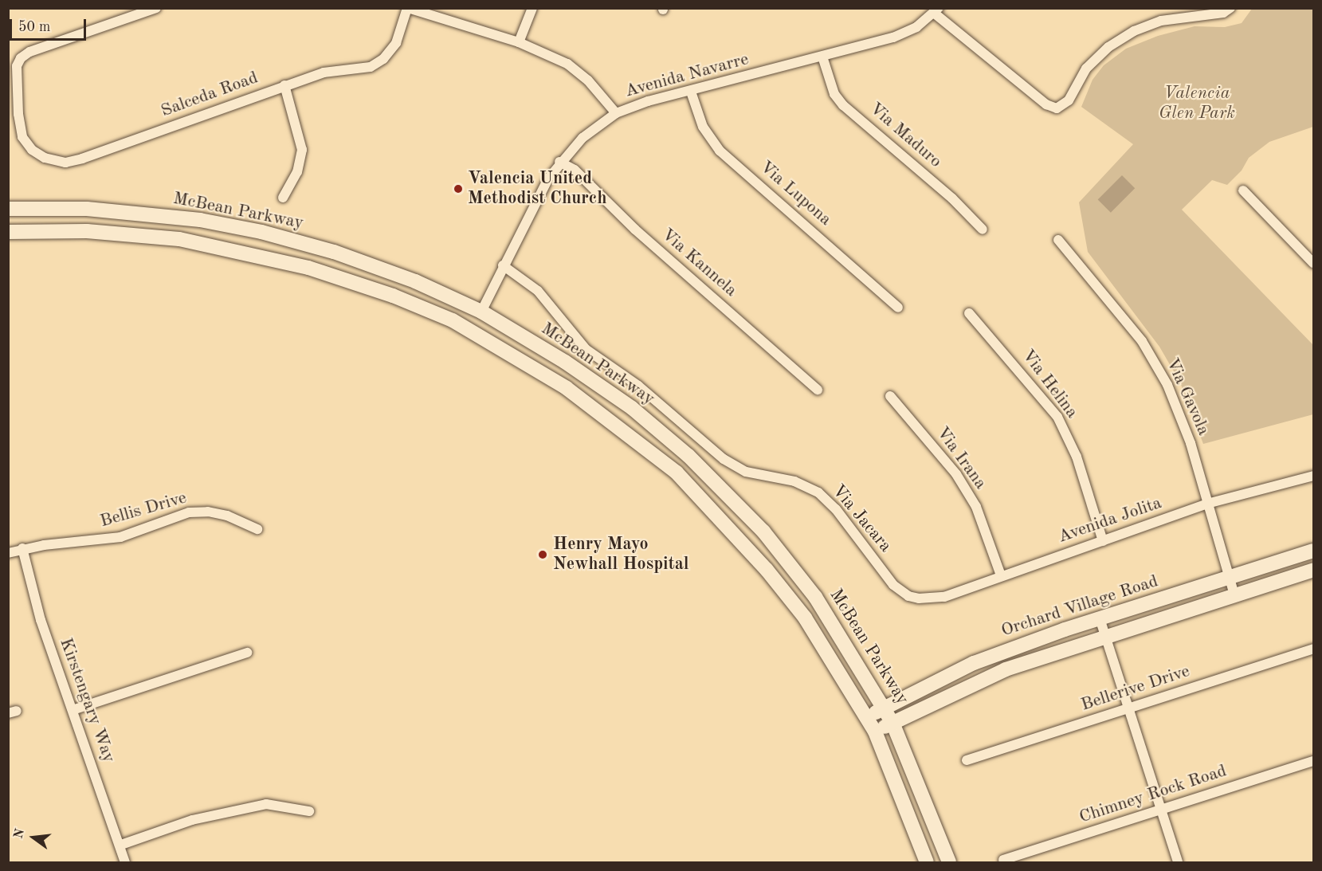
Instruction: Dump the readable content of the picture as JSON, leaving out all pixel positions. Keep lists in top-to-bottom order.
{
  "streets": {
    "main road": ["McBean Parkway", "Orchard Village Road"],
    "street": [
      "Avenida Navarre",
      "Salceda Road",
      "Via Maduro",
      "Via Lupona",
      "Via Kannela",
      "Via Helina",
      "Via Gavola",
      "Via Irana",
      "Bellis Drive",
      "Via Jacara",
      "Avenida Jolita",
      "Bellerive Drive",
      "Kirstengary Way",
      "Chimney Rock Road"
    ]
  },
  "crossings": [
    ["Avenida Navarre", "Via Maduro"],
    ["Avenida Navarre", "Via Lupona"],
    ["Avenida Navarre", "McBean Parkway"],
    ["Avenida Navarre", "Via Kannela"],
    ["Avenida Navarre", "Via Jacara"],
    ["McBean Parkway", "Orchard Village Road"],
    ["Via Helina", "Avenida Jolita"],
    ["Via Gavola", "Avenida Jolita"],
    ["Via Gavola", "Orchard Village Road"],
    ["Via Irana", "Avenida Jolita"],
    ["Bellis Drive", "Kirstengary Way"],
    ["Via Jacara", "Avenida Jolita"]
  ],
  "parks": ["Valencia Glen Park"],
  "places": ["Valencia United Methodist Church", "Henry Mayo Newhall Hospital"],
  "scale_bar": "50 m",
  "north": "left"
}
